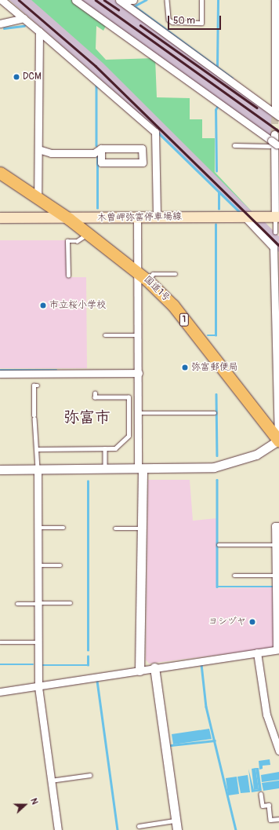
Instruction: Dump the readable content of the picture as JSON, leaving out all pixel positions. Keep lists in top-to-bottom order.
{
  "streets": {
    "highway": ["国道1号", "1"],
    "main road": ["木曽岬弥富停車場線"]
  },
  "crossings": [
    ["木曽岬弥富停車場線", "国道1号"]
  ],
  "districts": ["弥富市"],
  "places": [
    "DCM",
    "市立桜小学校",
    "弥富郵便局",
    "ヨシヅヤ"
  ],
  "scale_bar": "50 m",
  "north": "right"
}
